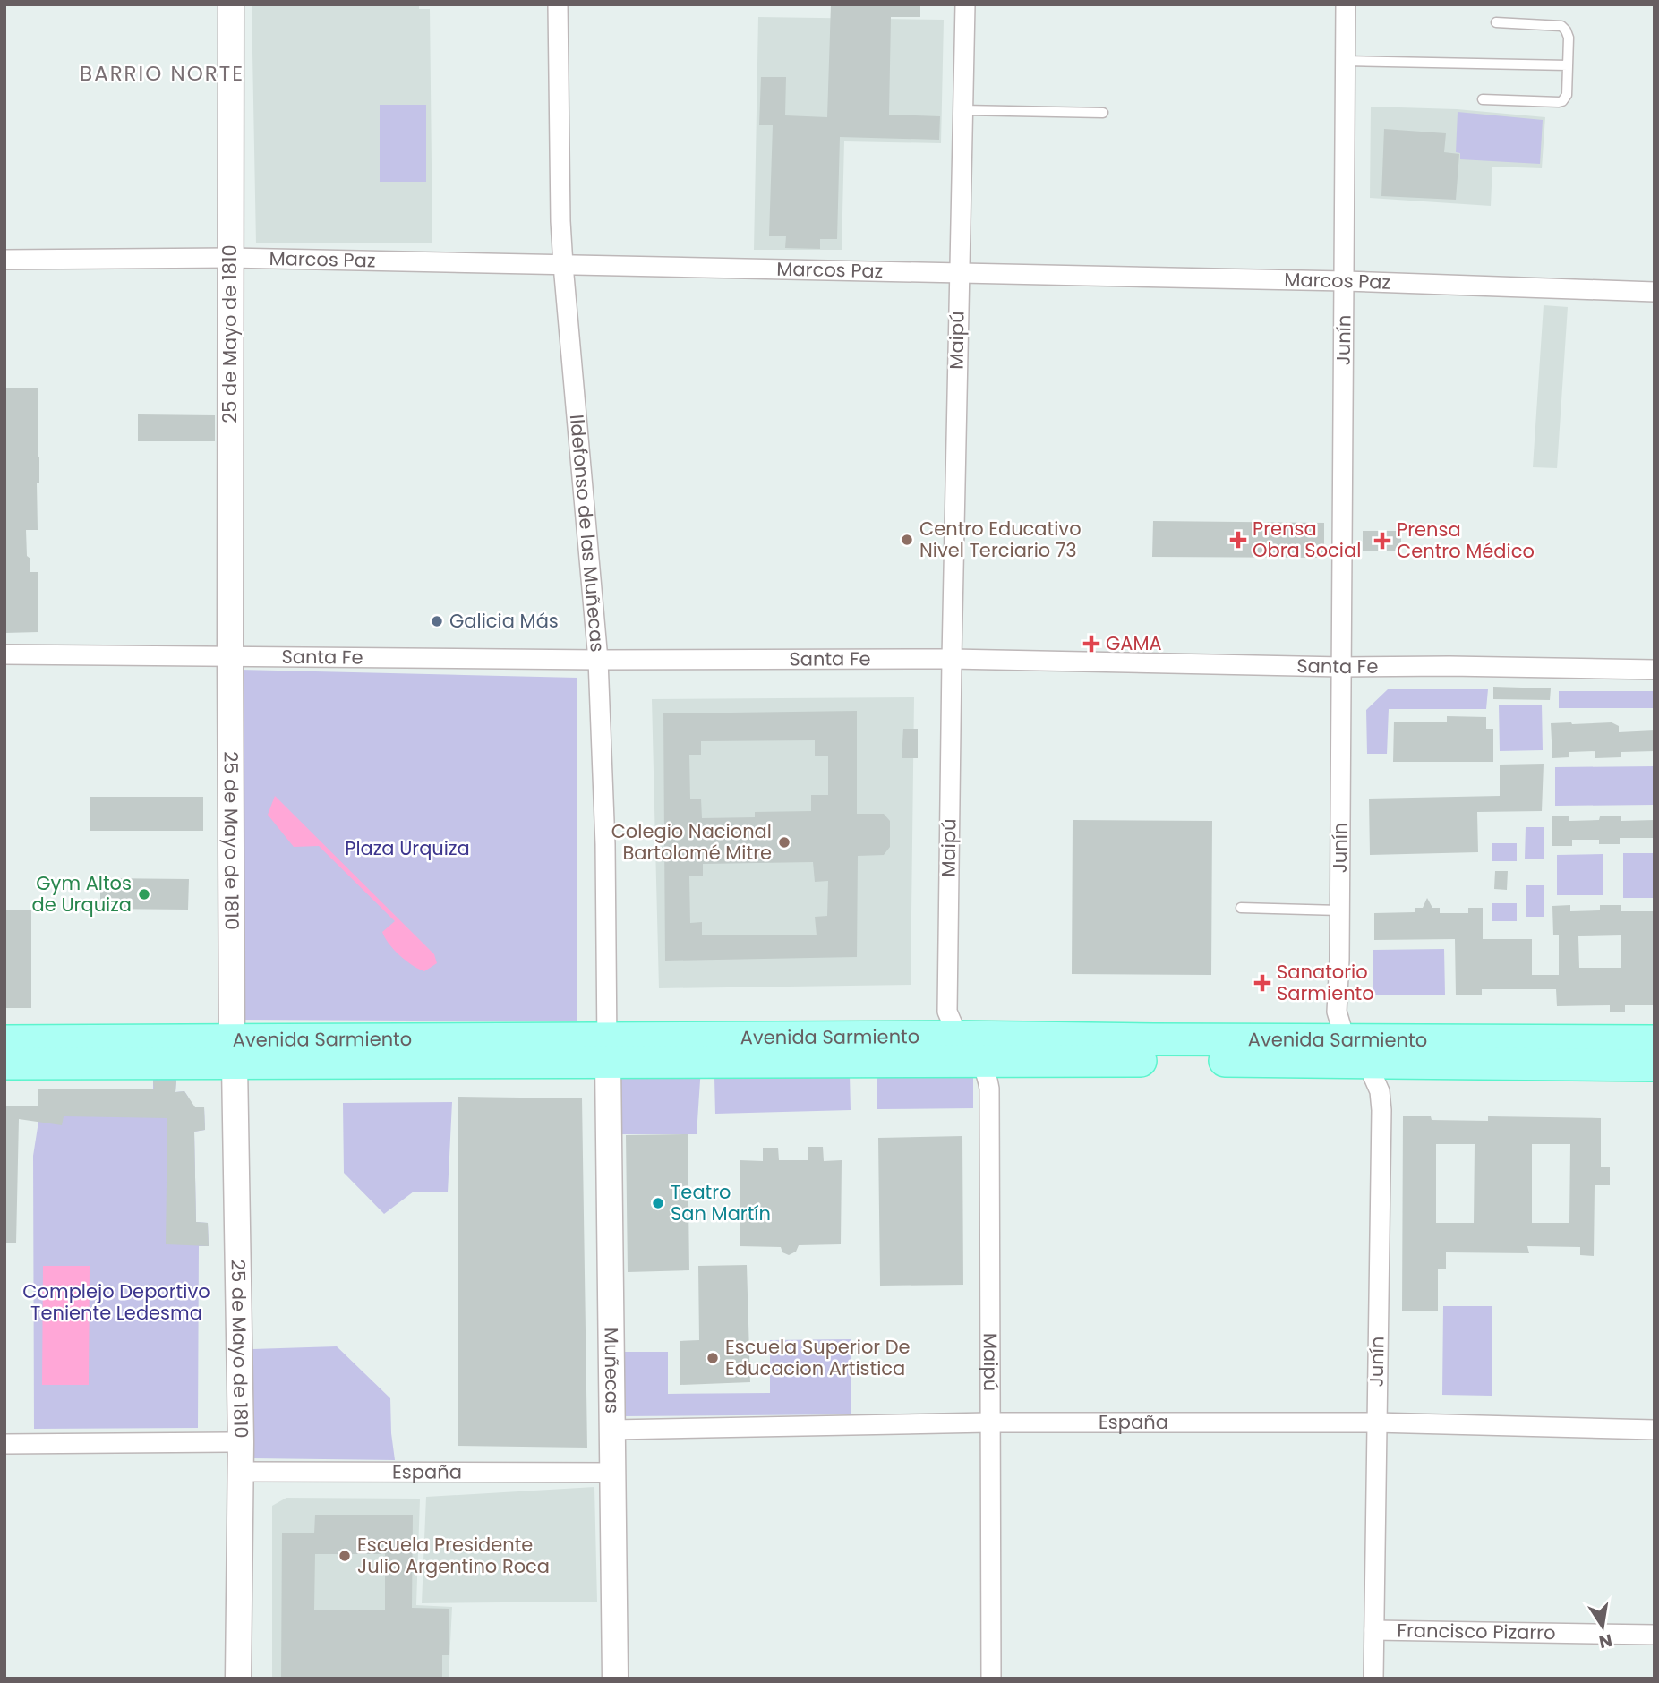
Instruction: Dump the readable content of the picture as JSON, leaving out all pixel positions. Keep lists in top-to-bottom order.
{
  "streets": {
    "main road": ["Avenida Sarmiento"],
    "street": [
      "Marcos Paz",
      "25 de Mayo de 1810",
      "Maipú",
      "Junín",
      "Ildefonso de las Muñecas",
      "Santa Fe",
      "Muñecas",
      "España",
      "Francisco Pizarro"
    ]
  },
  "crossings": [
    ["Marcos Paz", "25 de Mayo de 1810"],
    ["Marcos Paz", "Maipú"],
    ["Marcos Paz", "Junín"],
    ["Marcos Paz", "Ildefonso de las Muñecas"],
    ["25 de Mayo de 1810", "Santa Fe"],
    ["25 de Mayo de 1810", "Avenida Sarmiento"],
    ["25 de Mayo de 1810", "España"],
    ["Maipú", "Santa Fe"],
    ["Maipú", "Avenida Sarmiento"],
    ["Maipú", "España"],
    ["Junín", "Santa Fe"],
    ["Junín", "Avenida Sarmiento"],
    ["Junín", "España"],
    ["Junín", "Francisco Pizarro"],
    ["Ildefonso de las Muñecas", "Santa Fe"],
    ["Ildefonso de las Muñecas", "Avenida Sarmiento"],
    ["Ildefonso de las Muñecas", "Muñecas"],
    ["Avenida Sarmiento", "Muñecas"],
    ["Muñecas", "España"]
  ],
  "districts": ["BARRIO NORTE"],
  "parks": ["Plaza Urquiza", "Complejo Deportivo Teniente Ledesma"],
  "places": {
    "other": [
      "Centro Educativo Nivel Terciario 73",
      "Galicia Más",
      "Colegio Nacional Bartolomé Mitre",
      "Gym Altos de Urquiza",
      "Teatro San Martín",
      "Escuela Superior De Educacion Artistica",
      "Escuela Presidente Julio Argentino Roca"
    ],
    "health": [
      "Prensa Obra Social",
      "Prensa Centro Médico",
      "GAMA",
      "Sanatorio Sarmiento"
    ]
  },
  "north": "bottom"
}
